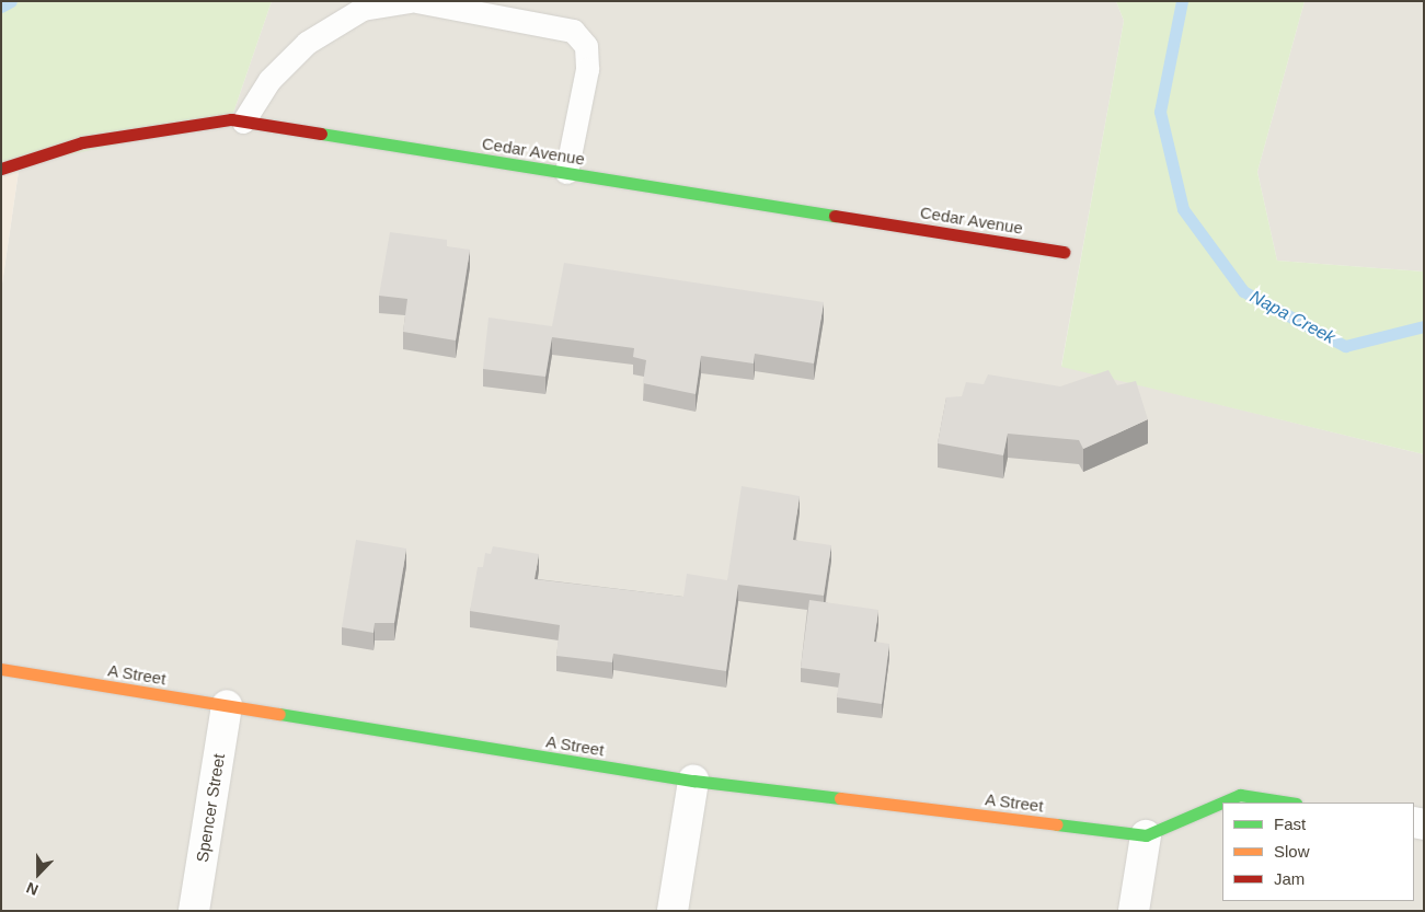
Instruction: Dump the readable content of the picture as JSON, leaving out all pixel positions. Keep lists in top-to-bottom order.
{
  "streets": {
    "street": ["Cedar Avenue", "A Street", "Spencer Street"]
  },
  "crossings": [
    ["A Street", "Spencer Street"]
  ],
  "water": ["Napa Creek"],
  "legend": ["Fast", "Slow", "Jam"],
  "north": "bottom"
}
